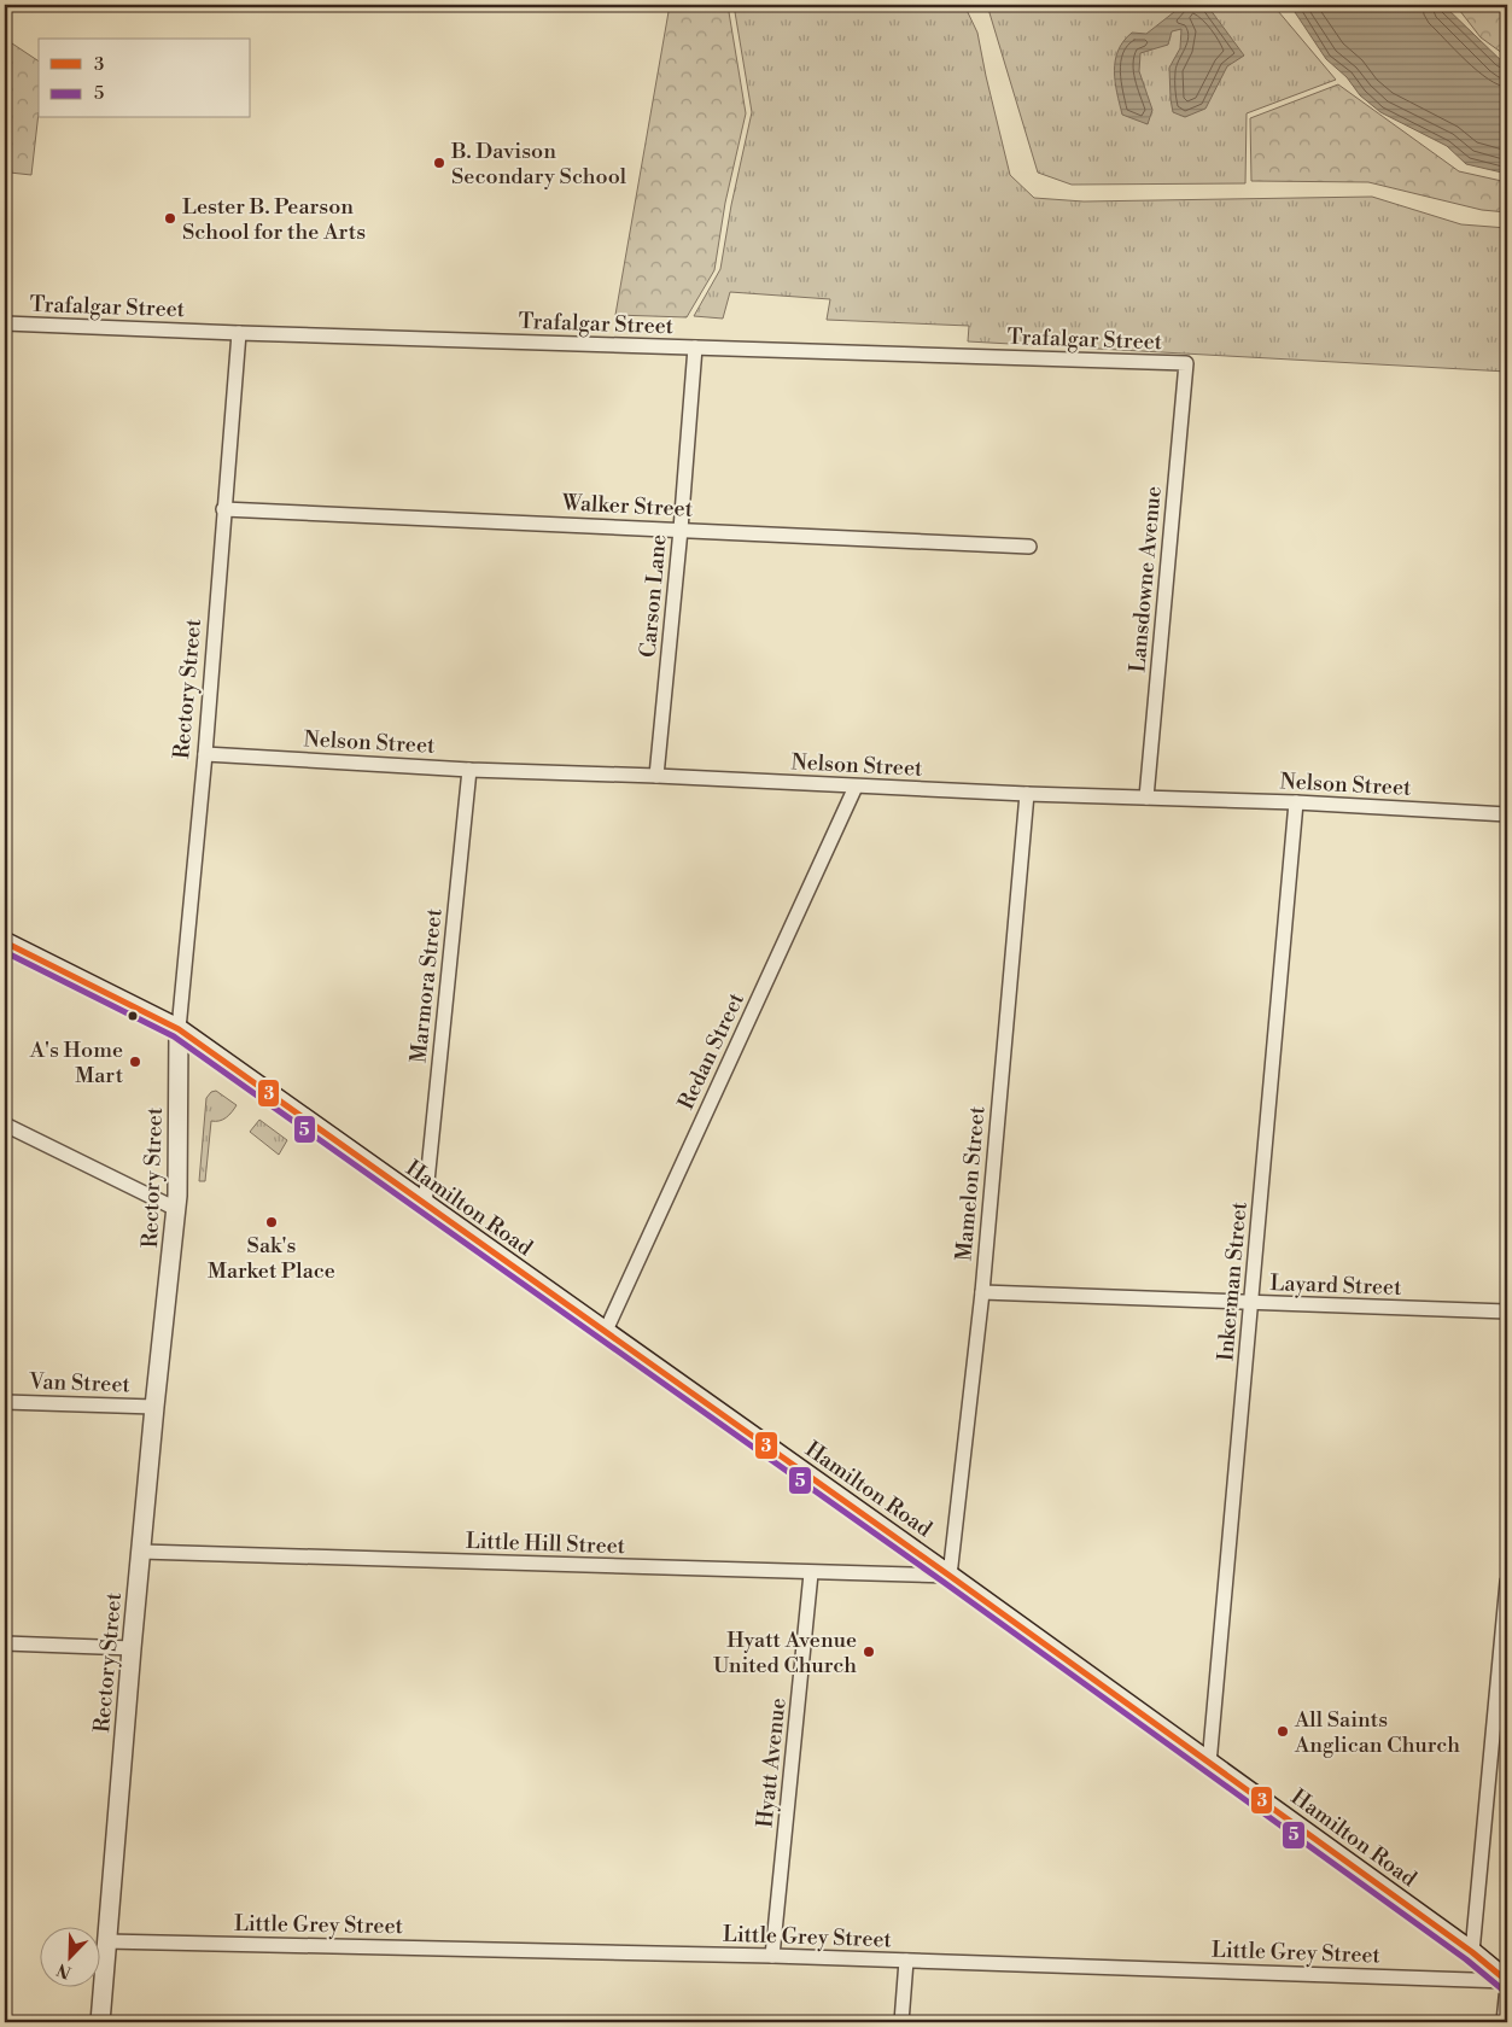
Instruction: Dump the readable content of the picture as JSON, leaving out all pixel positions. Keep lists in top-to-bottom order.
{
  "streets": {
    "main road": ["Hamilton Road"],
    "street": [
      "Trafalgar Street",
      "Walker Street",
      "Lansdowne Avenue",
      "Carson Lane",
      "Rectory Street",
      "Nelson Street",
      "Marmora Street",
      "Redan Street",
      "Mamelon Street",
      "Inkerman Street",
      "Layard Street",
      "Van Street",
      "Little Hill Street",
      "Hyatt Avenue",
      "Little Grey Street"
    ]
  },
  "crossings": [
    ["Trafalgar Street", "Lansdowne Avenue"],
    ["Trafalgar Street", "Carson Lane"],
    ["Trafalgar Street", "Rectory Street"],
    ["Walker Street", "Carson Lane"],
    ["Walker Street", "Rectory Street"],
    ["Lansdowne Avenue", "Nelson Street"],
    ["Carson Lane", "Nelson Street"],
    ["Rectory Street", "Nelson Street"],
    ["Rectory Street", "Hamilton Road"],
    ["Rectory Street", "Van Street"],
    ["Rectory Street", "Little Hill Street"],
    ["Rectory Street", "Little Grey Street"],
    ["Nelson Street", "Marmora Street"],
    ["Nelson Street", "Redan Street"],
    ["Nelson Street", "Mamelon Street"],
    ["Nelson Street", "Inkerman Street"],
    ["Marmora Street", "Hamilton Road"],
    ["Redan Street", "Hamilton Road"],
    ["Mamelon Street", "Hamilton Road"],
    ["Mamelon Street", "Layard Street"],
    ["Mamelon Street", "Little Hill Street"],
    ["Hamilton Road", "Inkerman Street"],
    ["Hamilton Road", "Little Hill Street"],
    ["Hamilton Road", "Little Grey Street"],
    ["Inkerman Street", "Layard Street"],
    ["Little Hill Street", "Hyatt Avenue"],
    ["Hyatt Avenue", "Little Grey Street"]
  ],
  "places": [
    "B. Davison Secondary School",
    "Lester B. Pearson School for the Arts",
    "A's Home Mart",
    "Sak's Market Place",
    "Hyatt Avenue United Church",
    "All Saints Anglican Church"
  ],
  "lines": ["transit line 3", "transit line 5"],
  "legend": ["3", "5"],
  "north": "bottom left"
}
